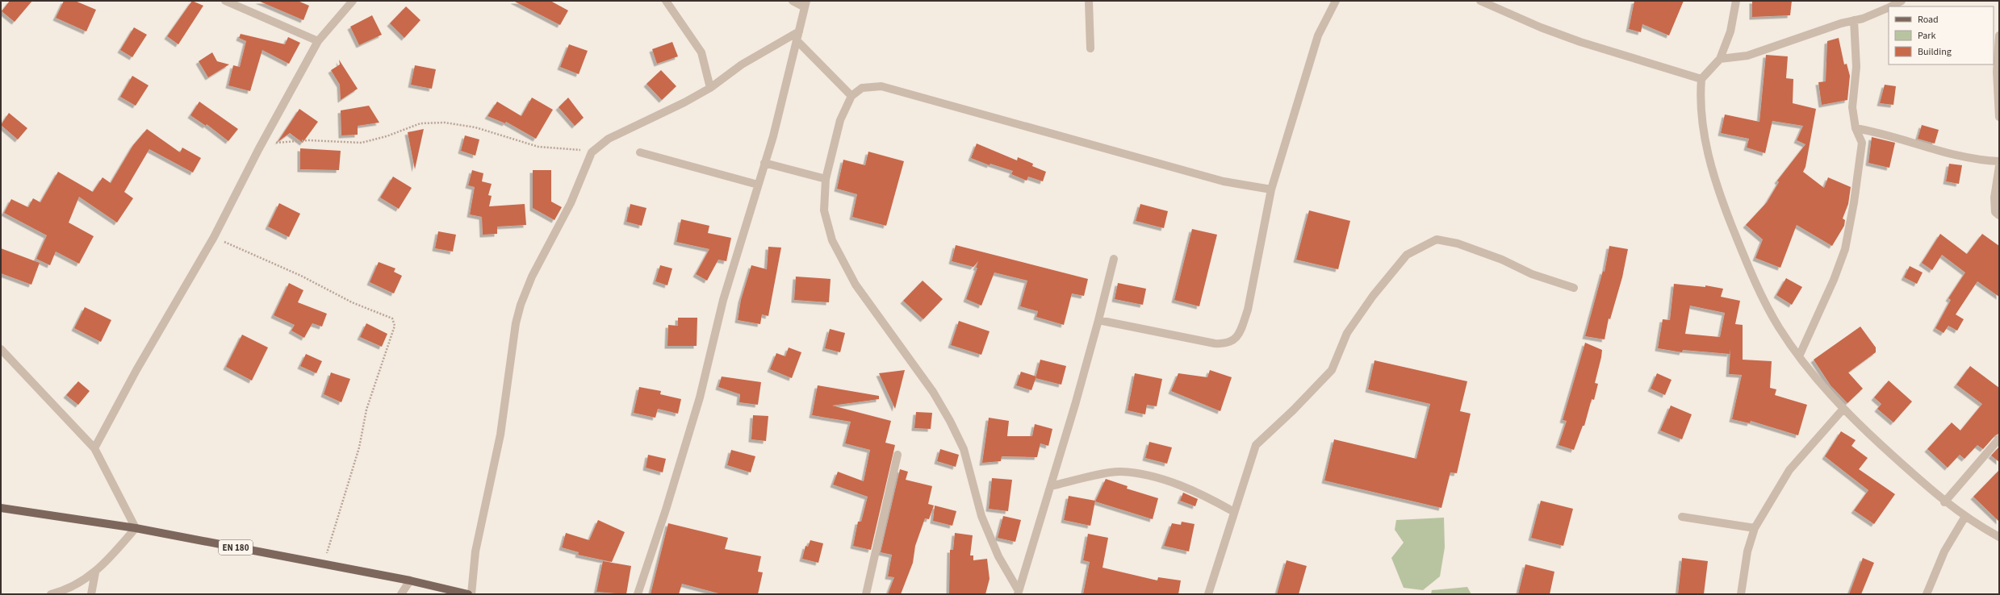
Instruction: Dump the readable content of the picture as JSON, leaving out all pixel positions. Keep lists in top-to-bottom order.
{
  "streets": {
    "main road": ["EN 180"]
  },
  "legend": ["Road", "Park", "Building"]
}
